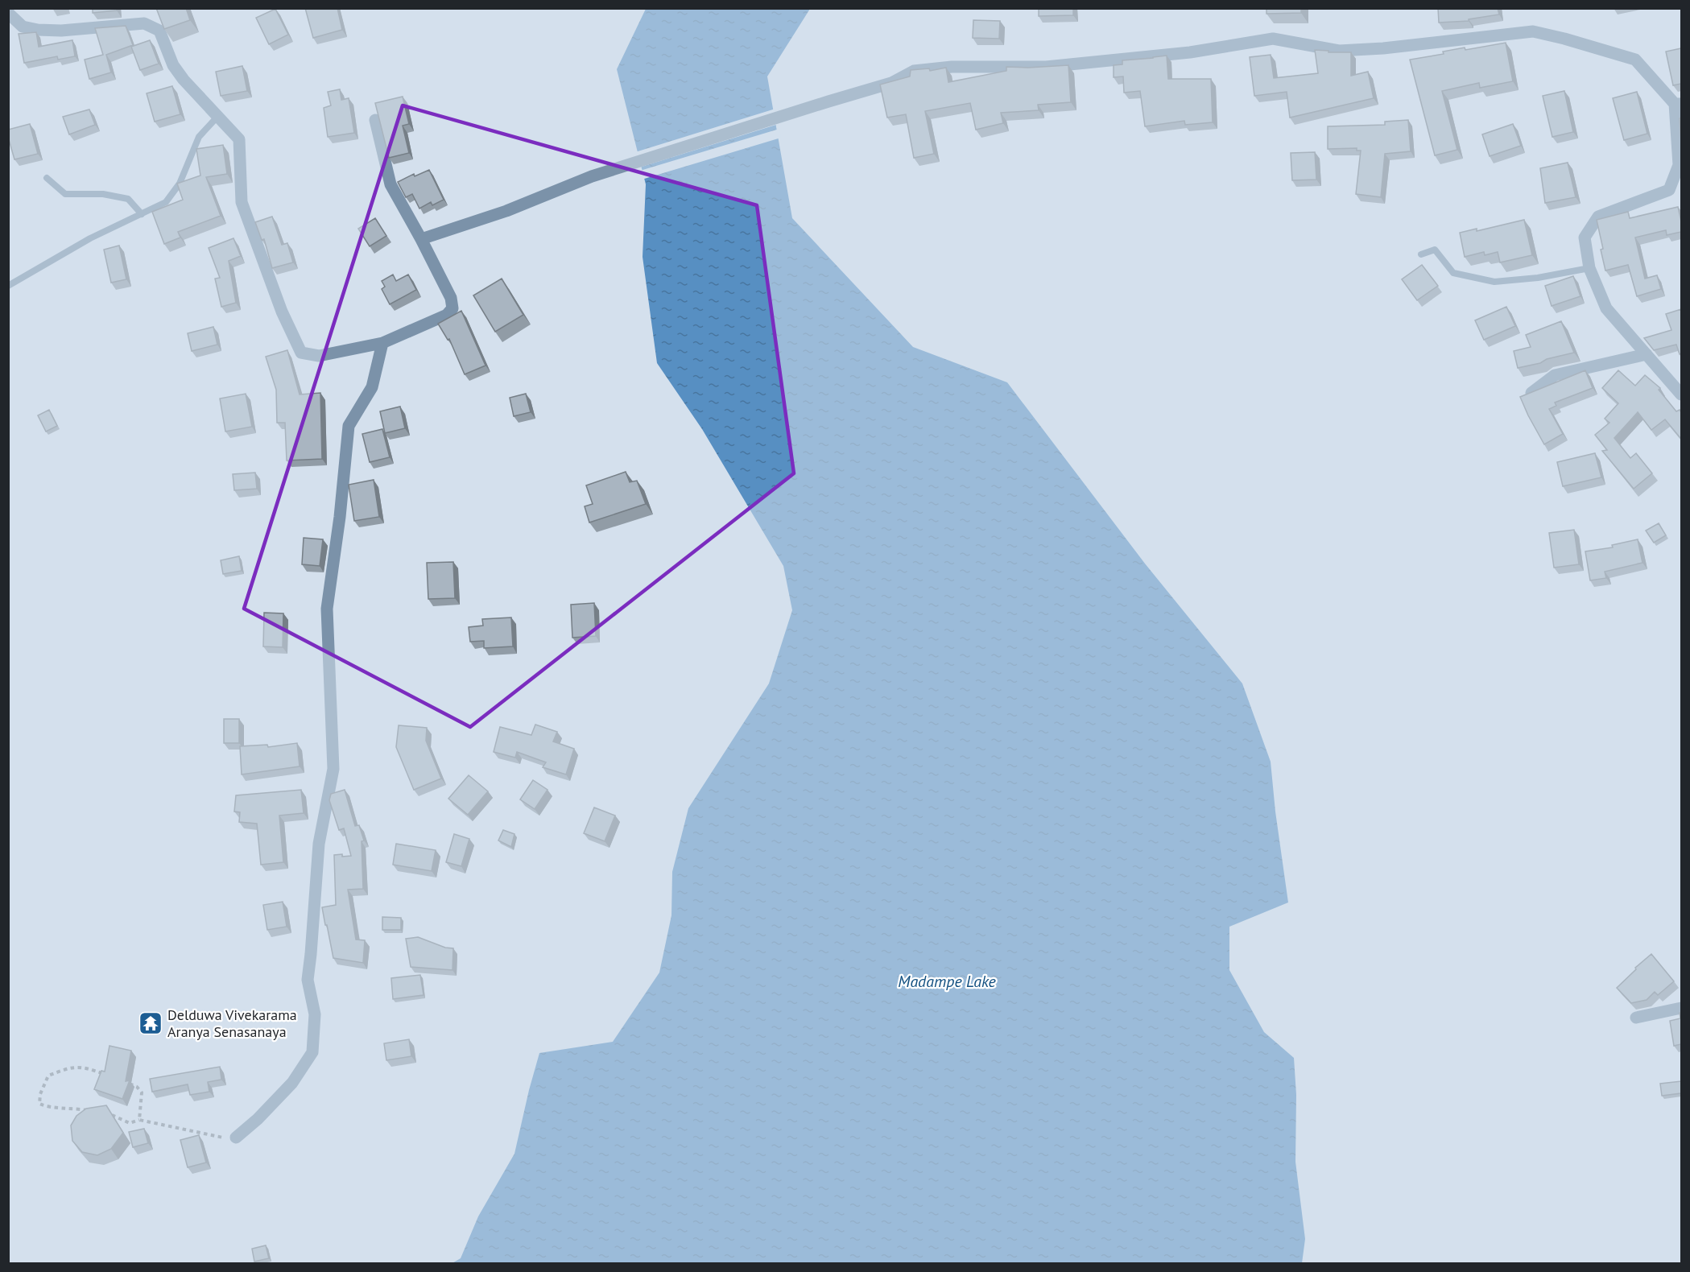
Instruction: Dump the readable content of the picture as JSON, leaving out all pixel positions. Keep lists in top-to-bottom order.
{
  "water": ["Madampe Lake"],
  "places": {
    "temple": ["Delduwa Vivekarama Aranya Senasanaya"]
  }
}
